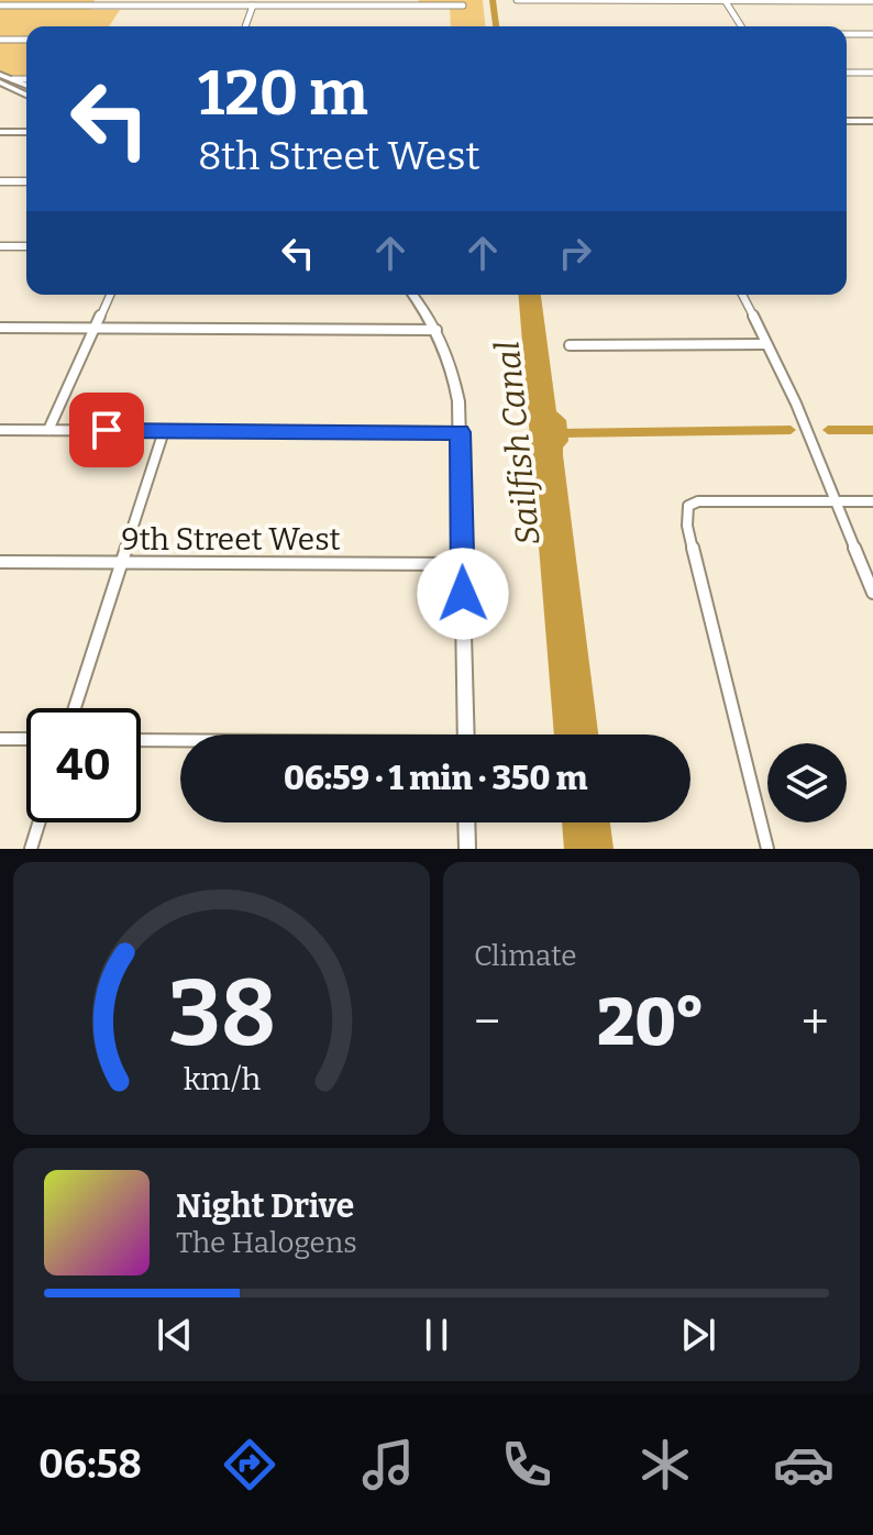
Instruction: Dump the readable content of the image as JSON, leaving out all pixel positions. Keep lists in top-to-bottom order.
{
  "streets": {
    "street": ["9th Street West"]
  },
  "water": ["Sailfish Canal"],
  "page": {
    "turn": ["120 m", "8th Street West"],
    "limit": "40",
    "trip": "06:59 · 1 min · 350 m",
    "tile": "Climate",
    "heat": ["−", "20°", "+"],
    "song": ["Night Drive", "The Halogens"],
    "tabs": "06:58",
    "gauge": ["38", "km/h"]
  }
}
